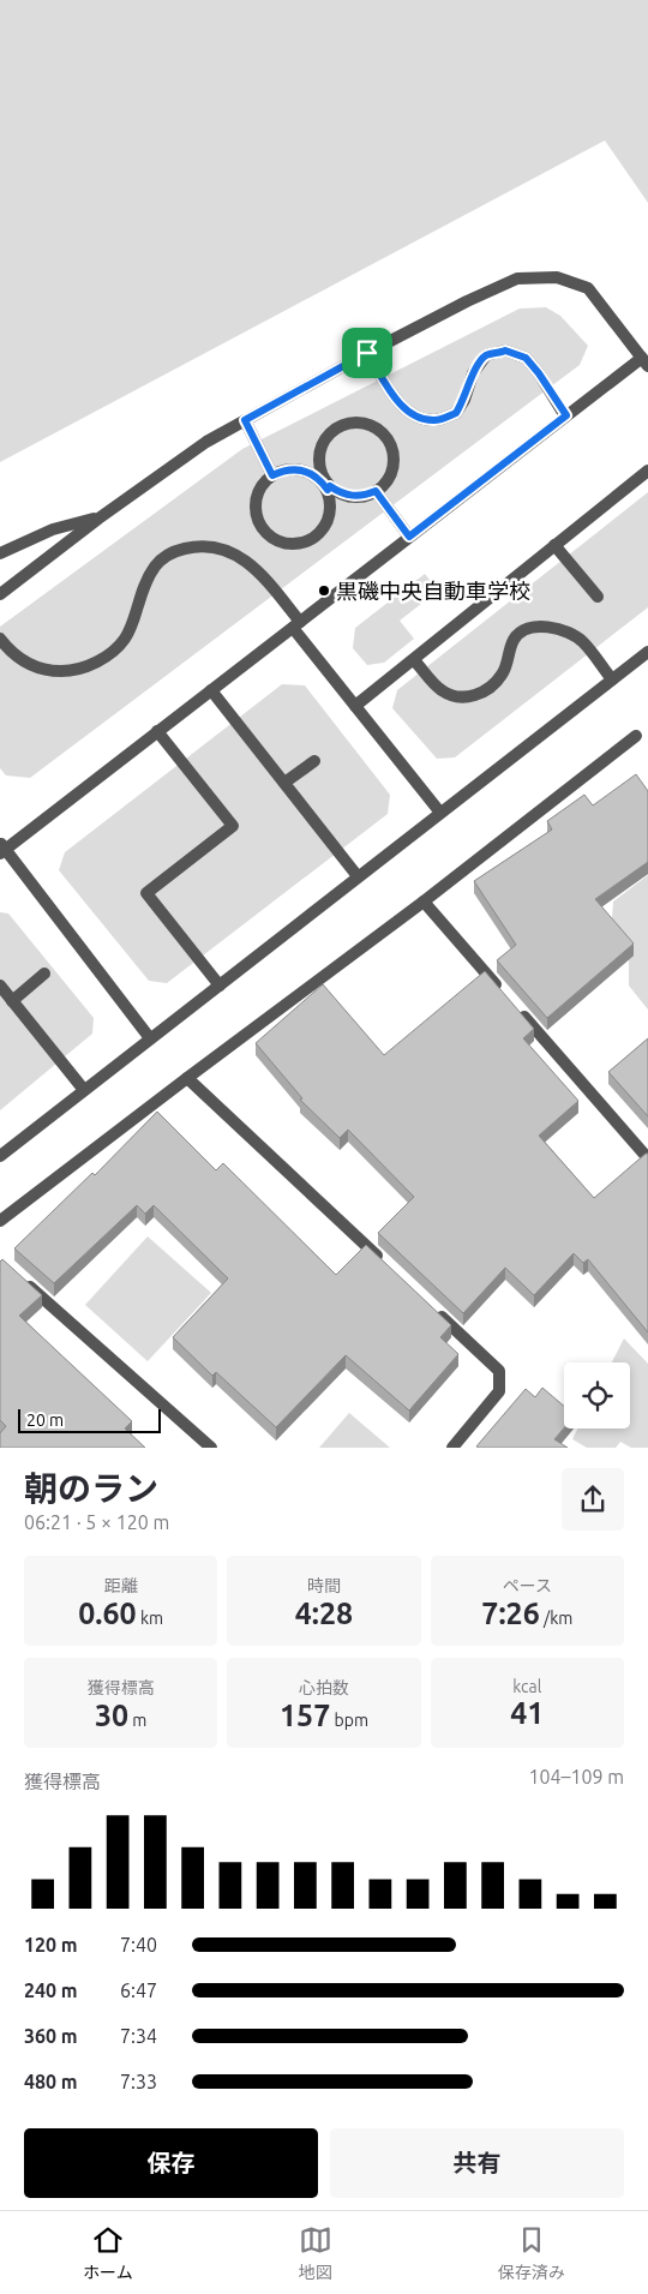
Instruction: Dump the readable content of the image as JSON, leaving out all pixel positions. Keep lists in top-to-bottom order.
{
  "places": ["黒磯中央自動車学校"],
  "scale_bar": "20 m",
  "page": {
    "scale": "20 m",
    "heading": ["朝のラン", "06:21 · 5 × 120 m"],
    "stats": [
      ["距離", "0.60 km"],
      ["時間", "4:28"],
      ["ペース", "7:26 /km"],
      ["獲得標高", "30 m"],
      ["心拍数", "157 bpm"],
      ["kcal", "41"]
    ],
    "chart": ["獲得標高", "104–109 m"],
    "list": [
      {
        "name": "120 m",
        "note": "7:40"
      },
      {
        "name": "240 m",
        "note": "6:47"
      },
      {
        "name": "360 m",
        "note": "7:34"
      },
      {
        "name": "480 m",
        "note": "7:33"
      }
    ],
    "buttons": ["保存", "共有"],
    "tabs": ["ホーム", "地図", "保存済み"]
  }
}
